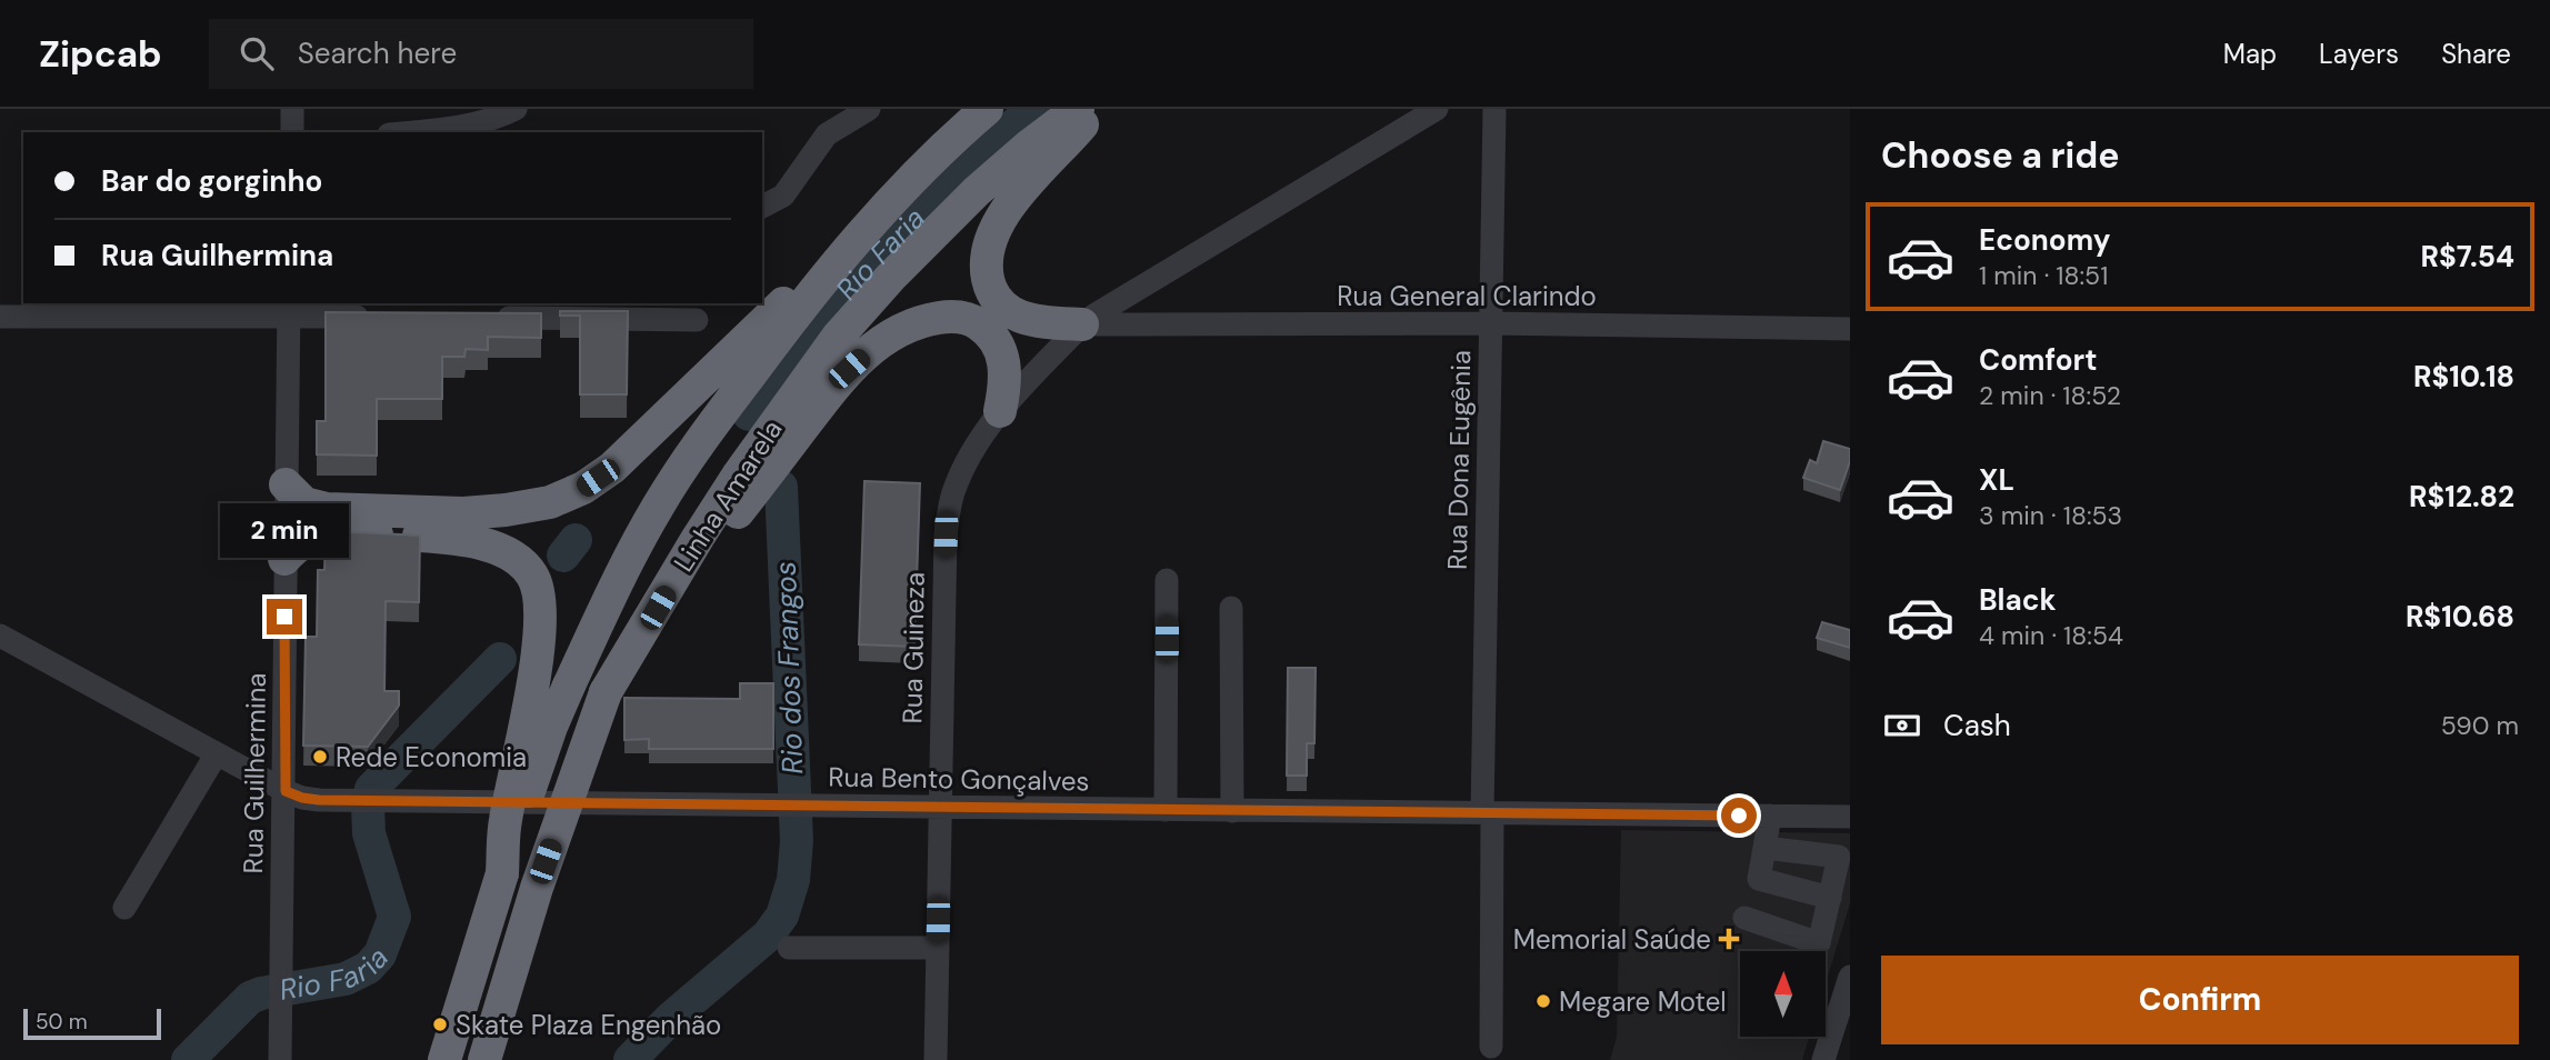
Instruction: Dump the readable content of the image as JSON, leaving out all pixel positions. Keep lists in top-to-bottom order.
{
  "streets": {
    "highway": ["Linha Amarela"],
    "street": [
      "Rua General Clarindo",
      "Rua Dona Eugênia",
      "Rua Guineza",
      "Rua Guilhermina",
      "Rua Bento Gonçalves"
    ]
  },
  "crossings": [
    ["Rua General Clarindo", "Rua Dona Eugênia"],
    ["Rua General Clarindo", "Rua Guineza"],
    ["Rua Dona Eugênia", "Rua Bento Gonçalves"],
    ["Rua Guineza", "Rua Bento Gonçalves"],
    ["Rua Guilhermina", "Rua Bento Gonçalves"]
  ],
  "water": ["Rio Faria", "Rio dos Frangos"],
  "places": {
    "other": ["Rede Economia", "Megare Motel", "Skate Plaza Engenhão"],
    "health": ["Memorial Saúde"]
  },
  "scale_bar": "50 m",
  "north": "top",
  "page": {
    "header": "Zipcab",
    "search": "Search here",
    "nav": ["Map", "Layers", "Share"],
    "heading": "Choose a ride",
    "banner": ["Bar do gorginho", "Rua Guilhermina"],
    "list": [
      {
        "name": "Economy",
        "note": "1 min · 18:51",
        "value": "R$7.54"
      },
      {
        "name": "Comfort",
        "note": "2 min · 18:52",
        "value": "R$10.18"
      },
      {
        "name": "XL",
        "note": "3 min · 18:53",
        "value": "R$12.82"
      },
      {
        "name": "Black",
        "note": "4 min · 18:54",
        "value": "R$10.68"
      }
    ],
    "bubble": "2 min",
    "pay": ["Cash", "590 m"],
    "buttons": "Confirm",
    "scale": "50 m"
  }
}
